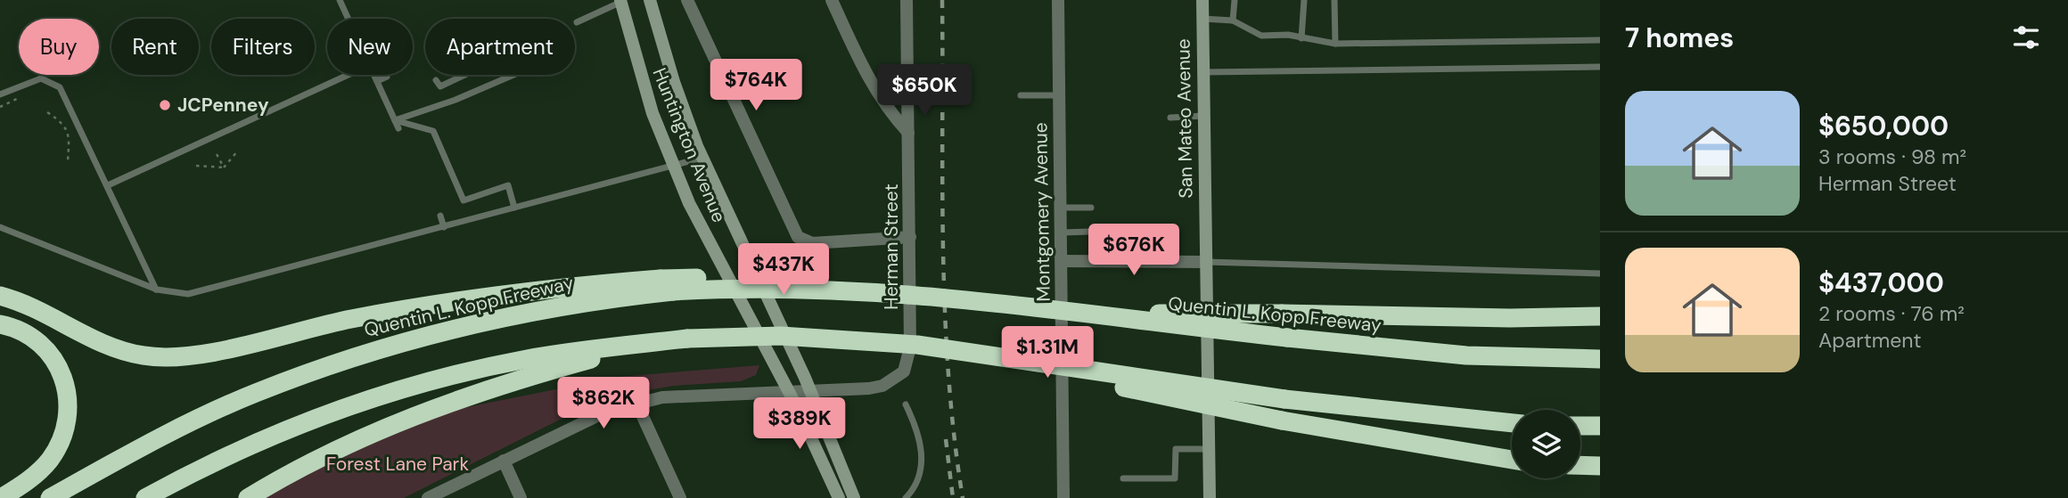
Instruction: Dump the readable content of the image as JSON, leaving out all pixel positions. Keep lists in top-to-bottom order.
{
  "streets": {
    "highway": ["Quentin L. Kopp Freeway"],
    "street": [
      "San Mateo Avenue",
      "Huntington Avenue",
      "Montgomery Avenue",
      "Herman Street"
    ]
  },
  "crossings": [
    ["Huntington Avenue", "Herman Street"]
  ],
  "parks": ["Forest Lane Park"],
  "places": ["JCPenney"],
  "page": {
    "heading": "7 homes",
    "chip": [
      "Buy",
      "Rent",
      "Filters",
      "New",
      "Apartment"
    ],
    "price": [
      "$764K",
      "$650K",
      "$676K",
      "$437K",
      "$1.31M",
      "$862K",
      "$389K"
    ],
    "list": [
      {
        "name": "$650,000",
        "note": "3 rooms · 98 m² · Herman Street"
      },
      {
        "name": "$437,000",
        "note": "2 rooms · 76 m² · Apartment"
      }
    ]
  }
}
